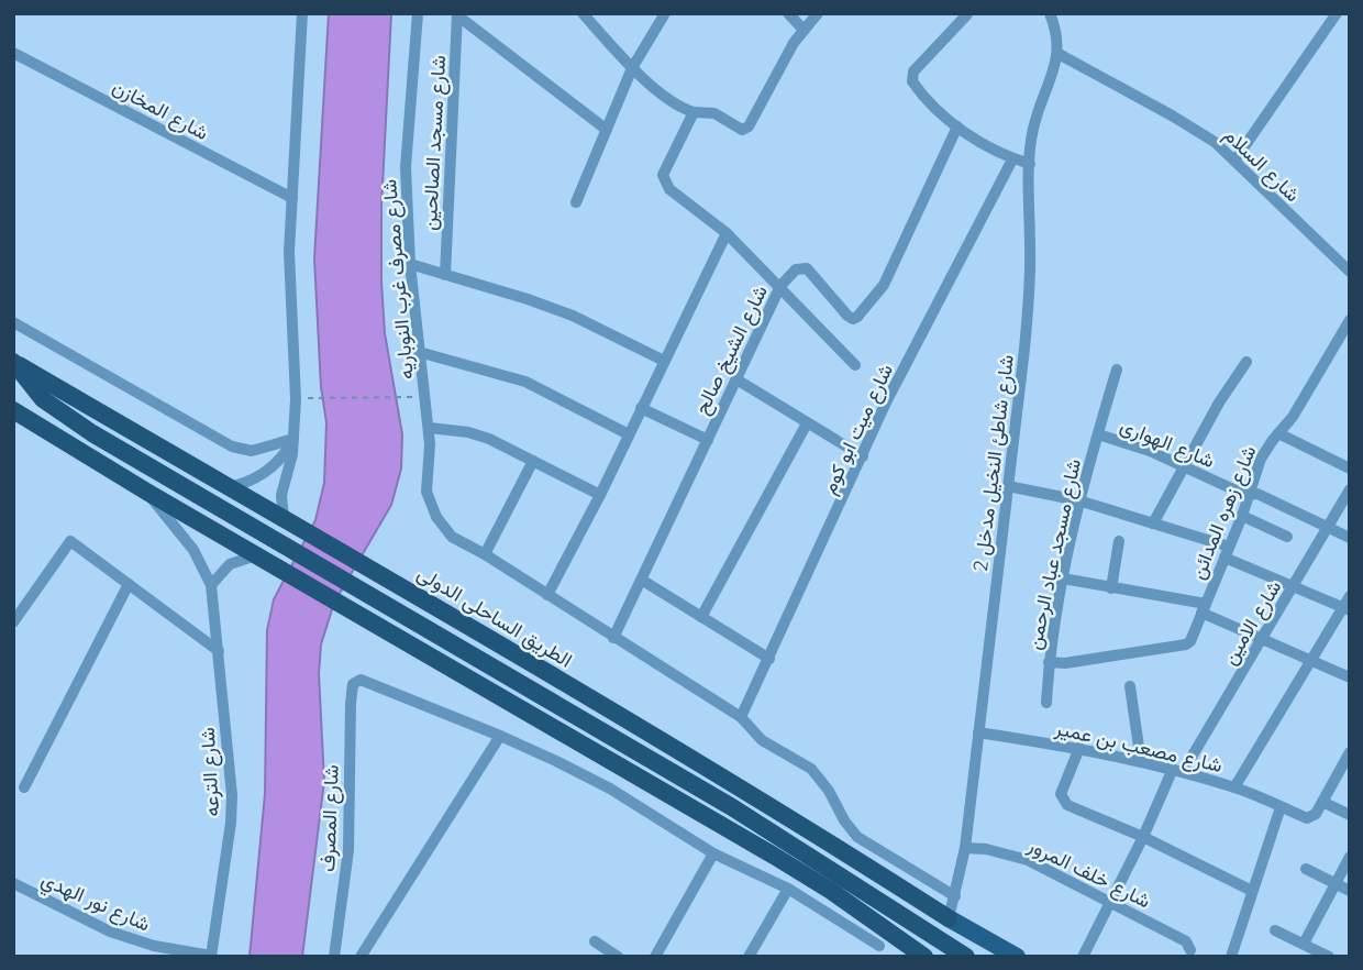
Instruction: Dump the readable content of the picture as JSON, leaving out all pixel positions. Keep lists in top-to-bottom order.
{
  "streets": {
    "highway": ["الطريق الساحلى الدولى"],
    "street": [
      "شارع المخازن",
      "شارع مسجد الصالحين",
      "شارع السلام",
      "شارع مصرف غرب النوباريه",
      "شارع الشيخ صالح",
      "شارع ميت ابو كوم",
      "شارع الهوارى",
      "شارع شاطئ النخيل مدخل 2",
      "شارع زهره المدائن",
      "شارع مسجد عباد الرحمن",
      "شارع الامين",
      "شارع مصعب بن عمير",
      "شارع الترعه",
      "شارع المصرف",
      "شارع خلف المرور",
      "شارع نور الهدي"
    ]
  },
  "crossings": [
    ["شارع السلام", "شارع شاطئ النخيل مدخل 2"],
    ["شارع الهوارى", "شارع زهره المدائن"],
    ["شارع الهوارى", "شارع مسجد عباد الرحمن"],
    ["شارع الهوارى", "شارع الامين"],
    ["شارع شاطئ النخيل مدخل 2", "الطريق الساحلى الدولى"],
    ["شارع شاطئ النخيل مدخل 2", "شارع مصعب بن عمير"],
    ["شارع شاطئ النخيل مدخل 2", "شارع خلف المرور"],
    ["شارع زهره المدائن", "شارع مسجد عباد الرحمن"],
    ["شارع الامين", "شارع مصعب بن عمير"],
    ["شارع الامين", "شارع خلف المرور"],
    ["شارع الترعه", "شارع نور الهدي"]
  ]
}
